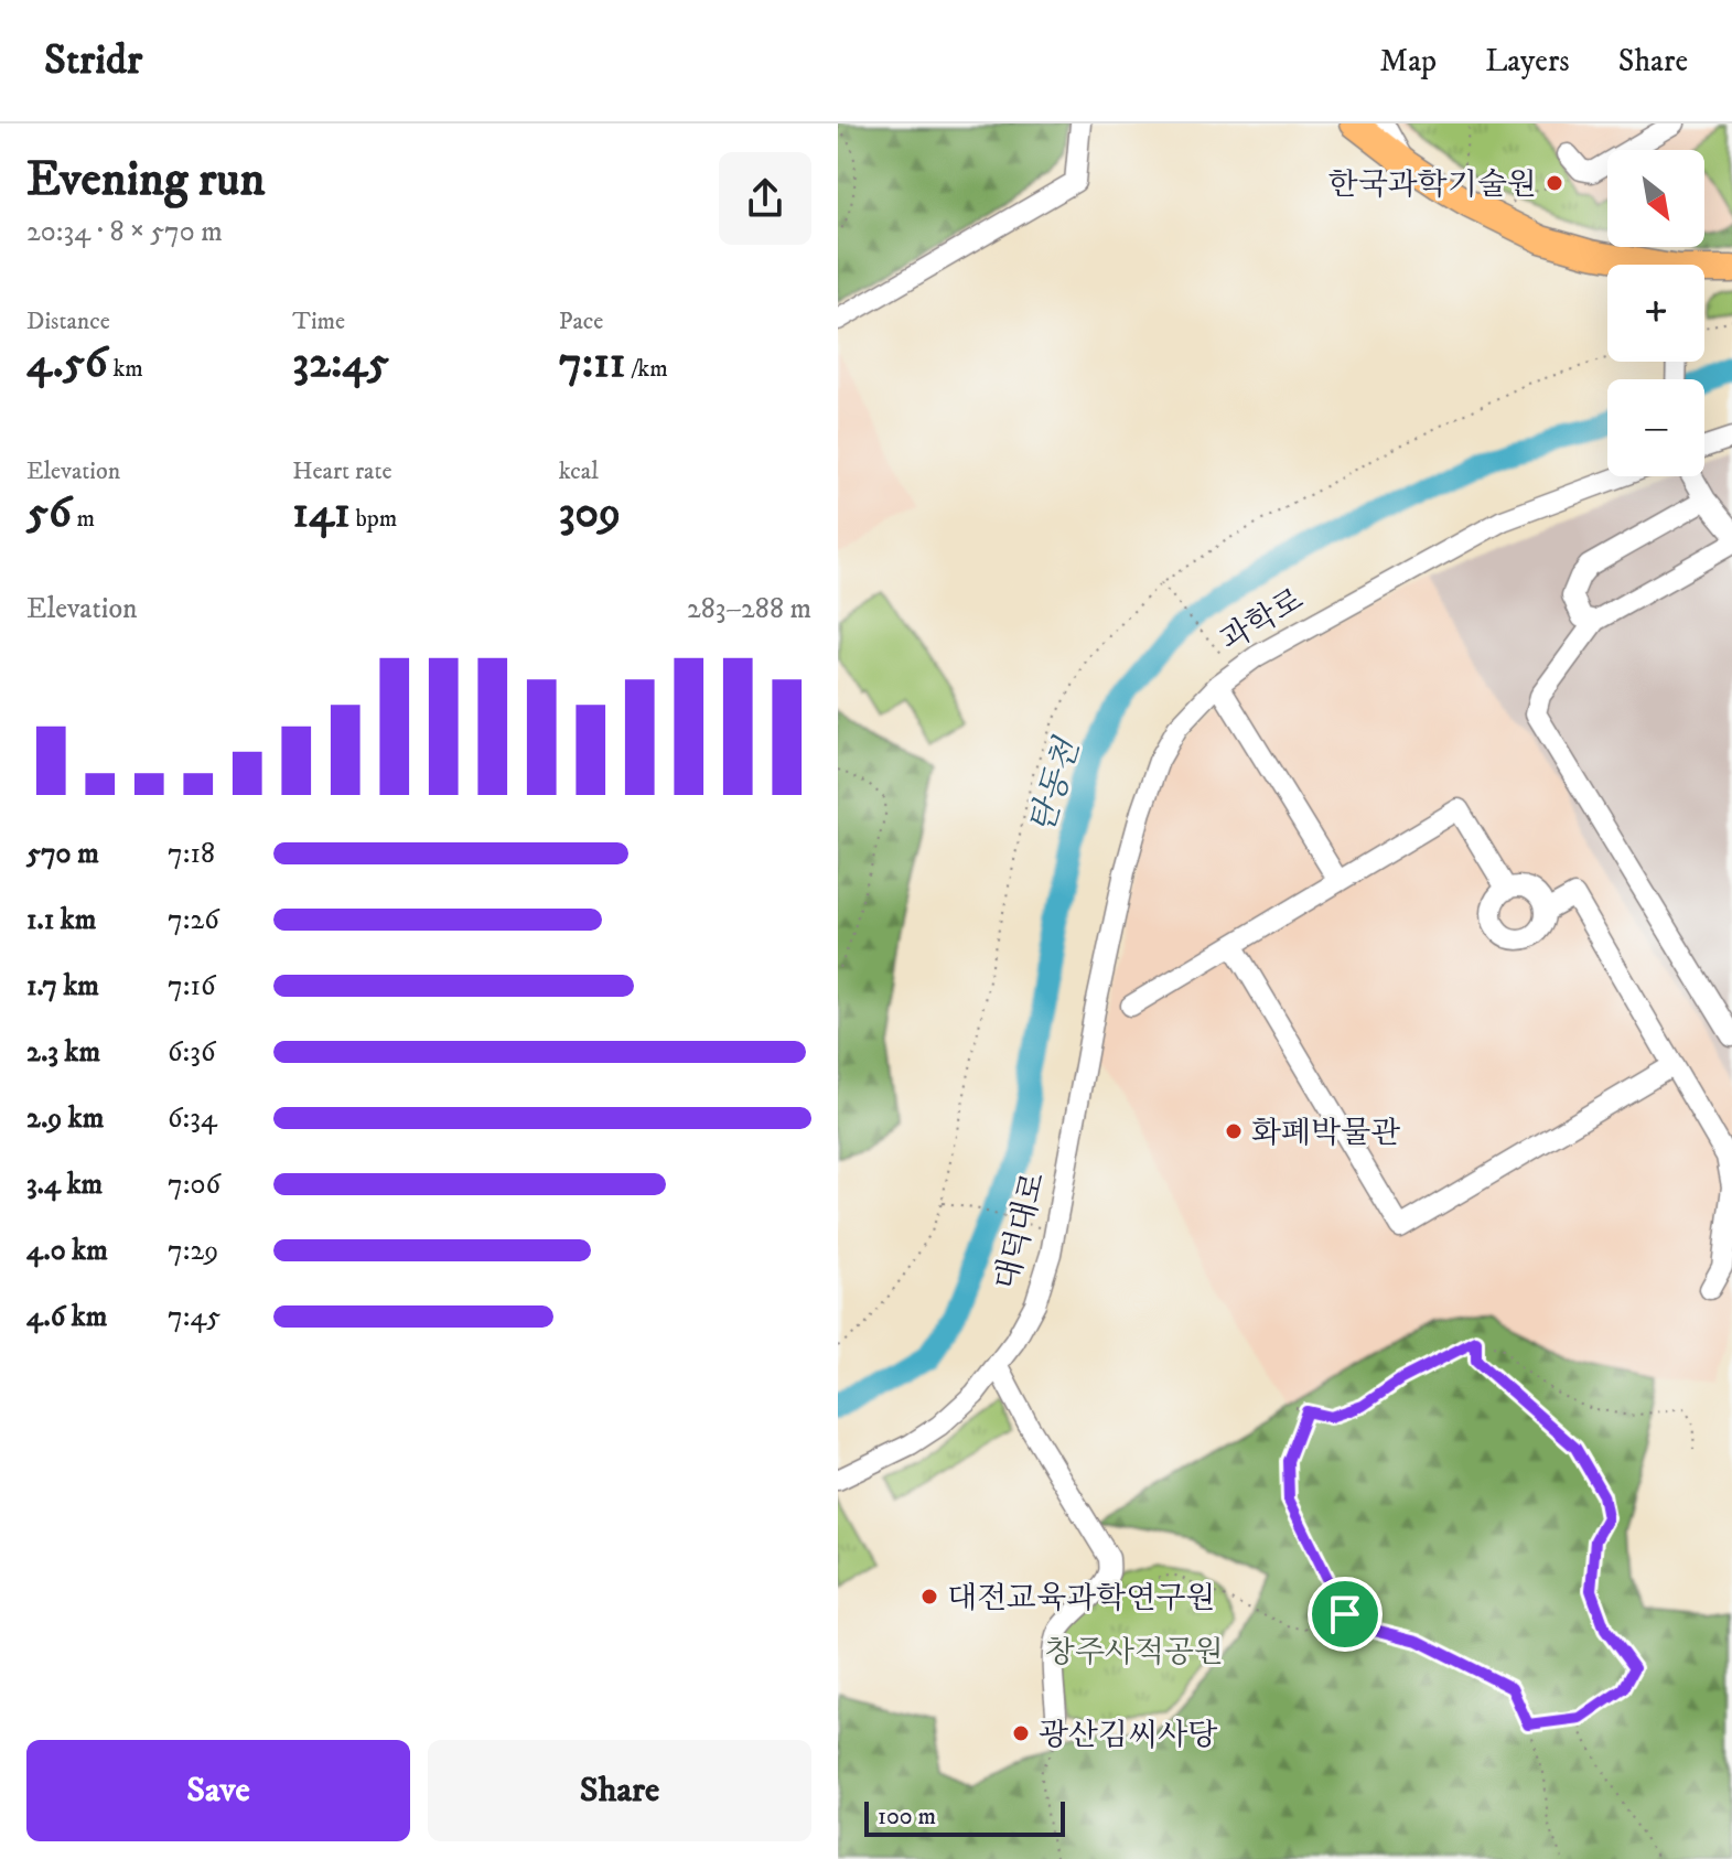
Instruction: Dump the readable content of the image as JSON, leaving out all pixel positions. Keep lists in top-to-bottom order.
{
  "streets": {
    "street": ["과학로", "대덕대로"]
  },
  "crossings": [
    ["과학로", "대덕대로"]
  ],
  "water": ["탄동천"],
  "parks": ["창주사적공원"],
  "places": [
    "한국과학기술원",
    "화폐박물관",
    "대전교육과학연구원",
    "광산김씨사당"
  ],
  "scale_bar": "100 m",
  "north": "bottom right",
  "page": {
    "header": "Stridr",
    "nav": ["Map", "Layers", "Share"],
    "heading": ["Evening run", "20:34 · 8 × 570 m"],
    "map_buttons": ["+", "−"],
    "stats": [
      ["Distance", "4.56 km"],
      ["Time", "32:45"],
      ["Pace", "7:11 /km"],
      ["Elevation", "56 m"],
      ["Heart rate", "141 bpm"],
      ["kcal", "309"]
    ],
    "chart": ["Elevation", "283–288 m"],
    "list": [
      {
        "name": "570 m",
        "note": "7:18"
      },
      {
        "name": "1.1 km",
        "note": "7:26"
      },
      {
        "name": "1.7 km",
        "note": "7:16"
      },
      {
        "name": "2.3 km",
        "note": "6:36"
      },
      {
        "name": "2.9 km",
        "note": "6:34"
      },
      {
        "name": "3.4 km",
        "note": "7:06"
      },
      {
        "name": "4.0 km",
        "note": "7:29"
      },
      {
        "name": "4.6 km",
        "note": "7:45"
      }
    ],
    "buttons": ["Save", "Share"],
    "scale": "100 m"
  }
}
